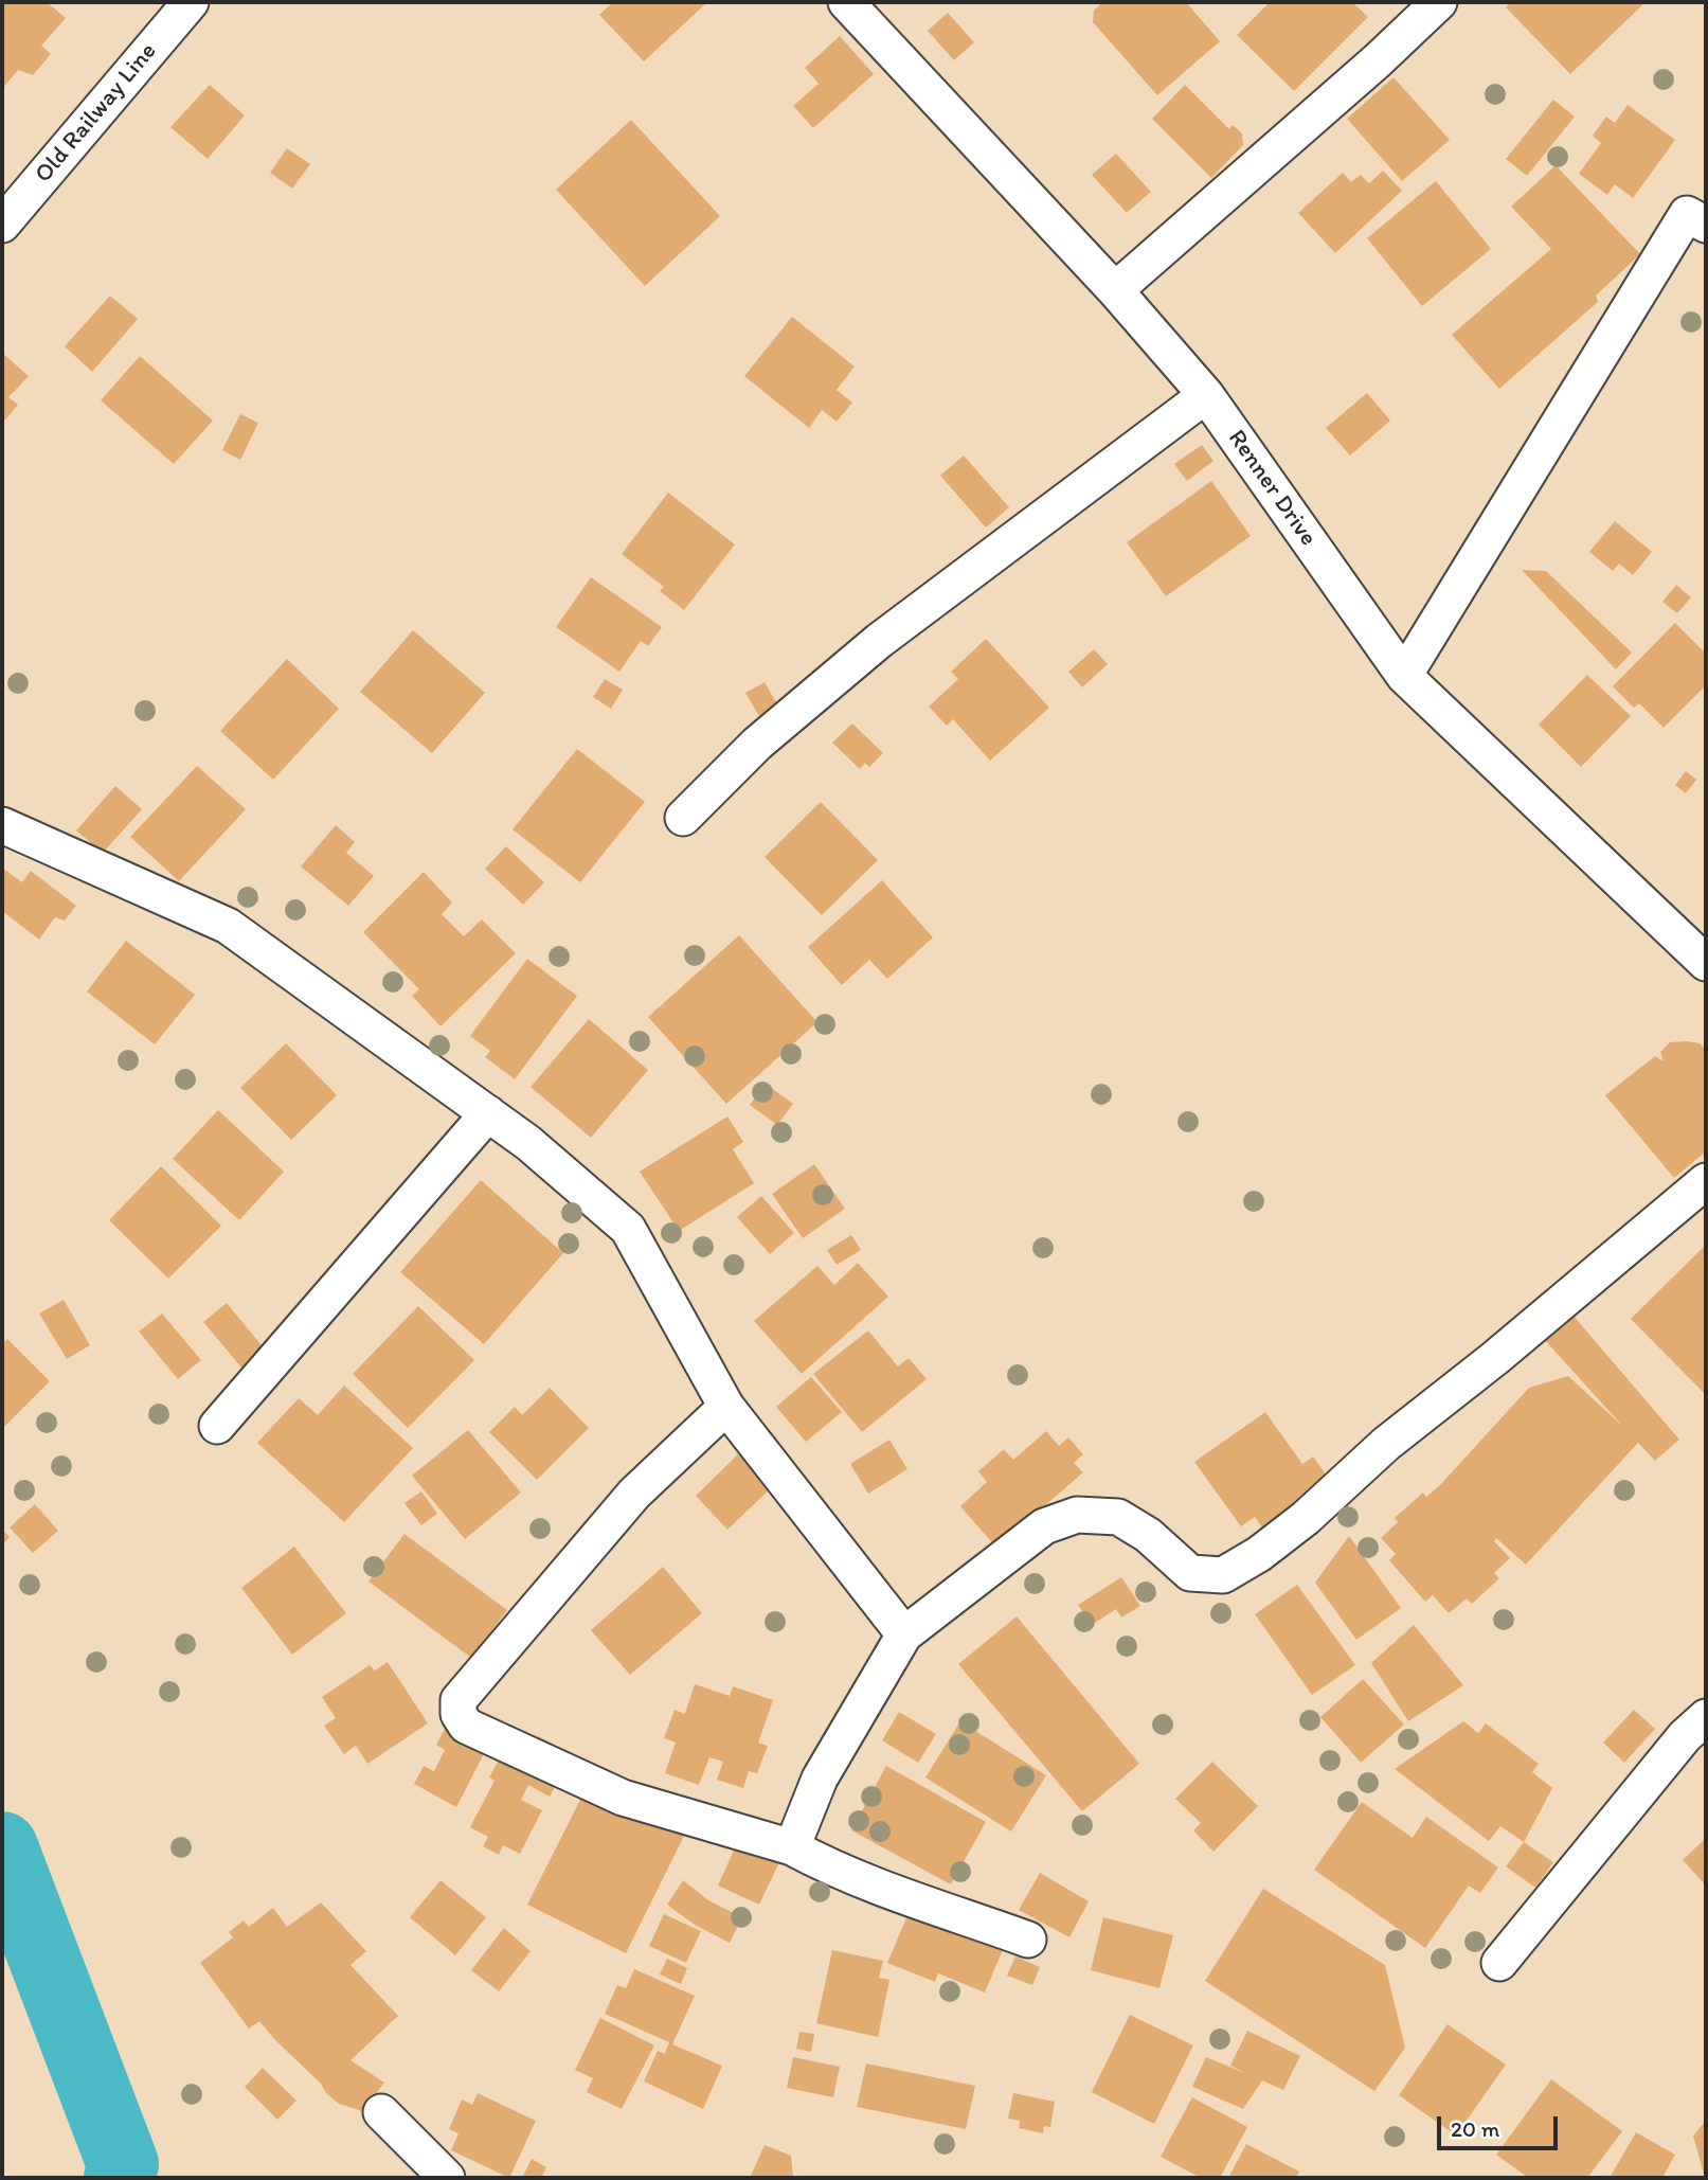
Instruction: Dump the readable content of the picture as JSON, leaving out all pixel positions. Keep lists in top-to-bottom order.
{
  "streets": {
    "street": ["Old Railway Line", "Renner Drive"]
  },
  "scale_bar": "20 m"
}
